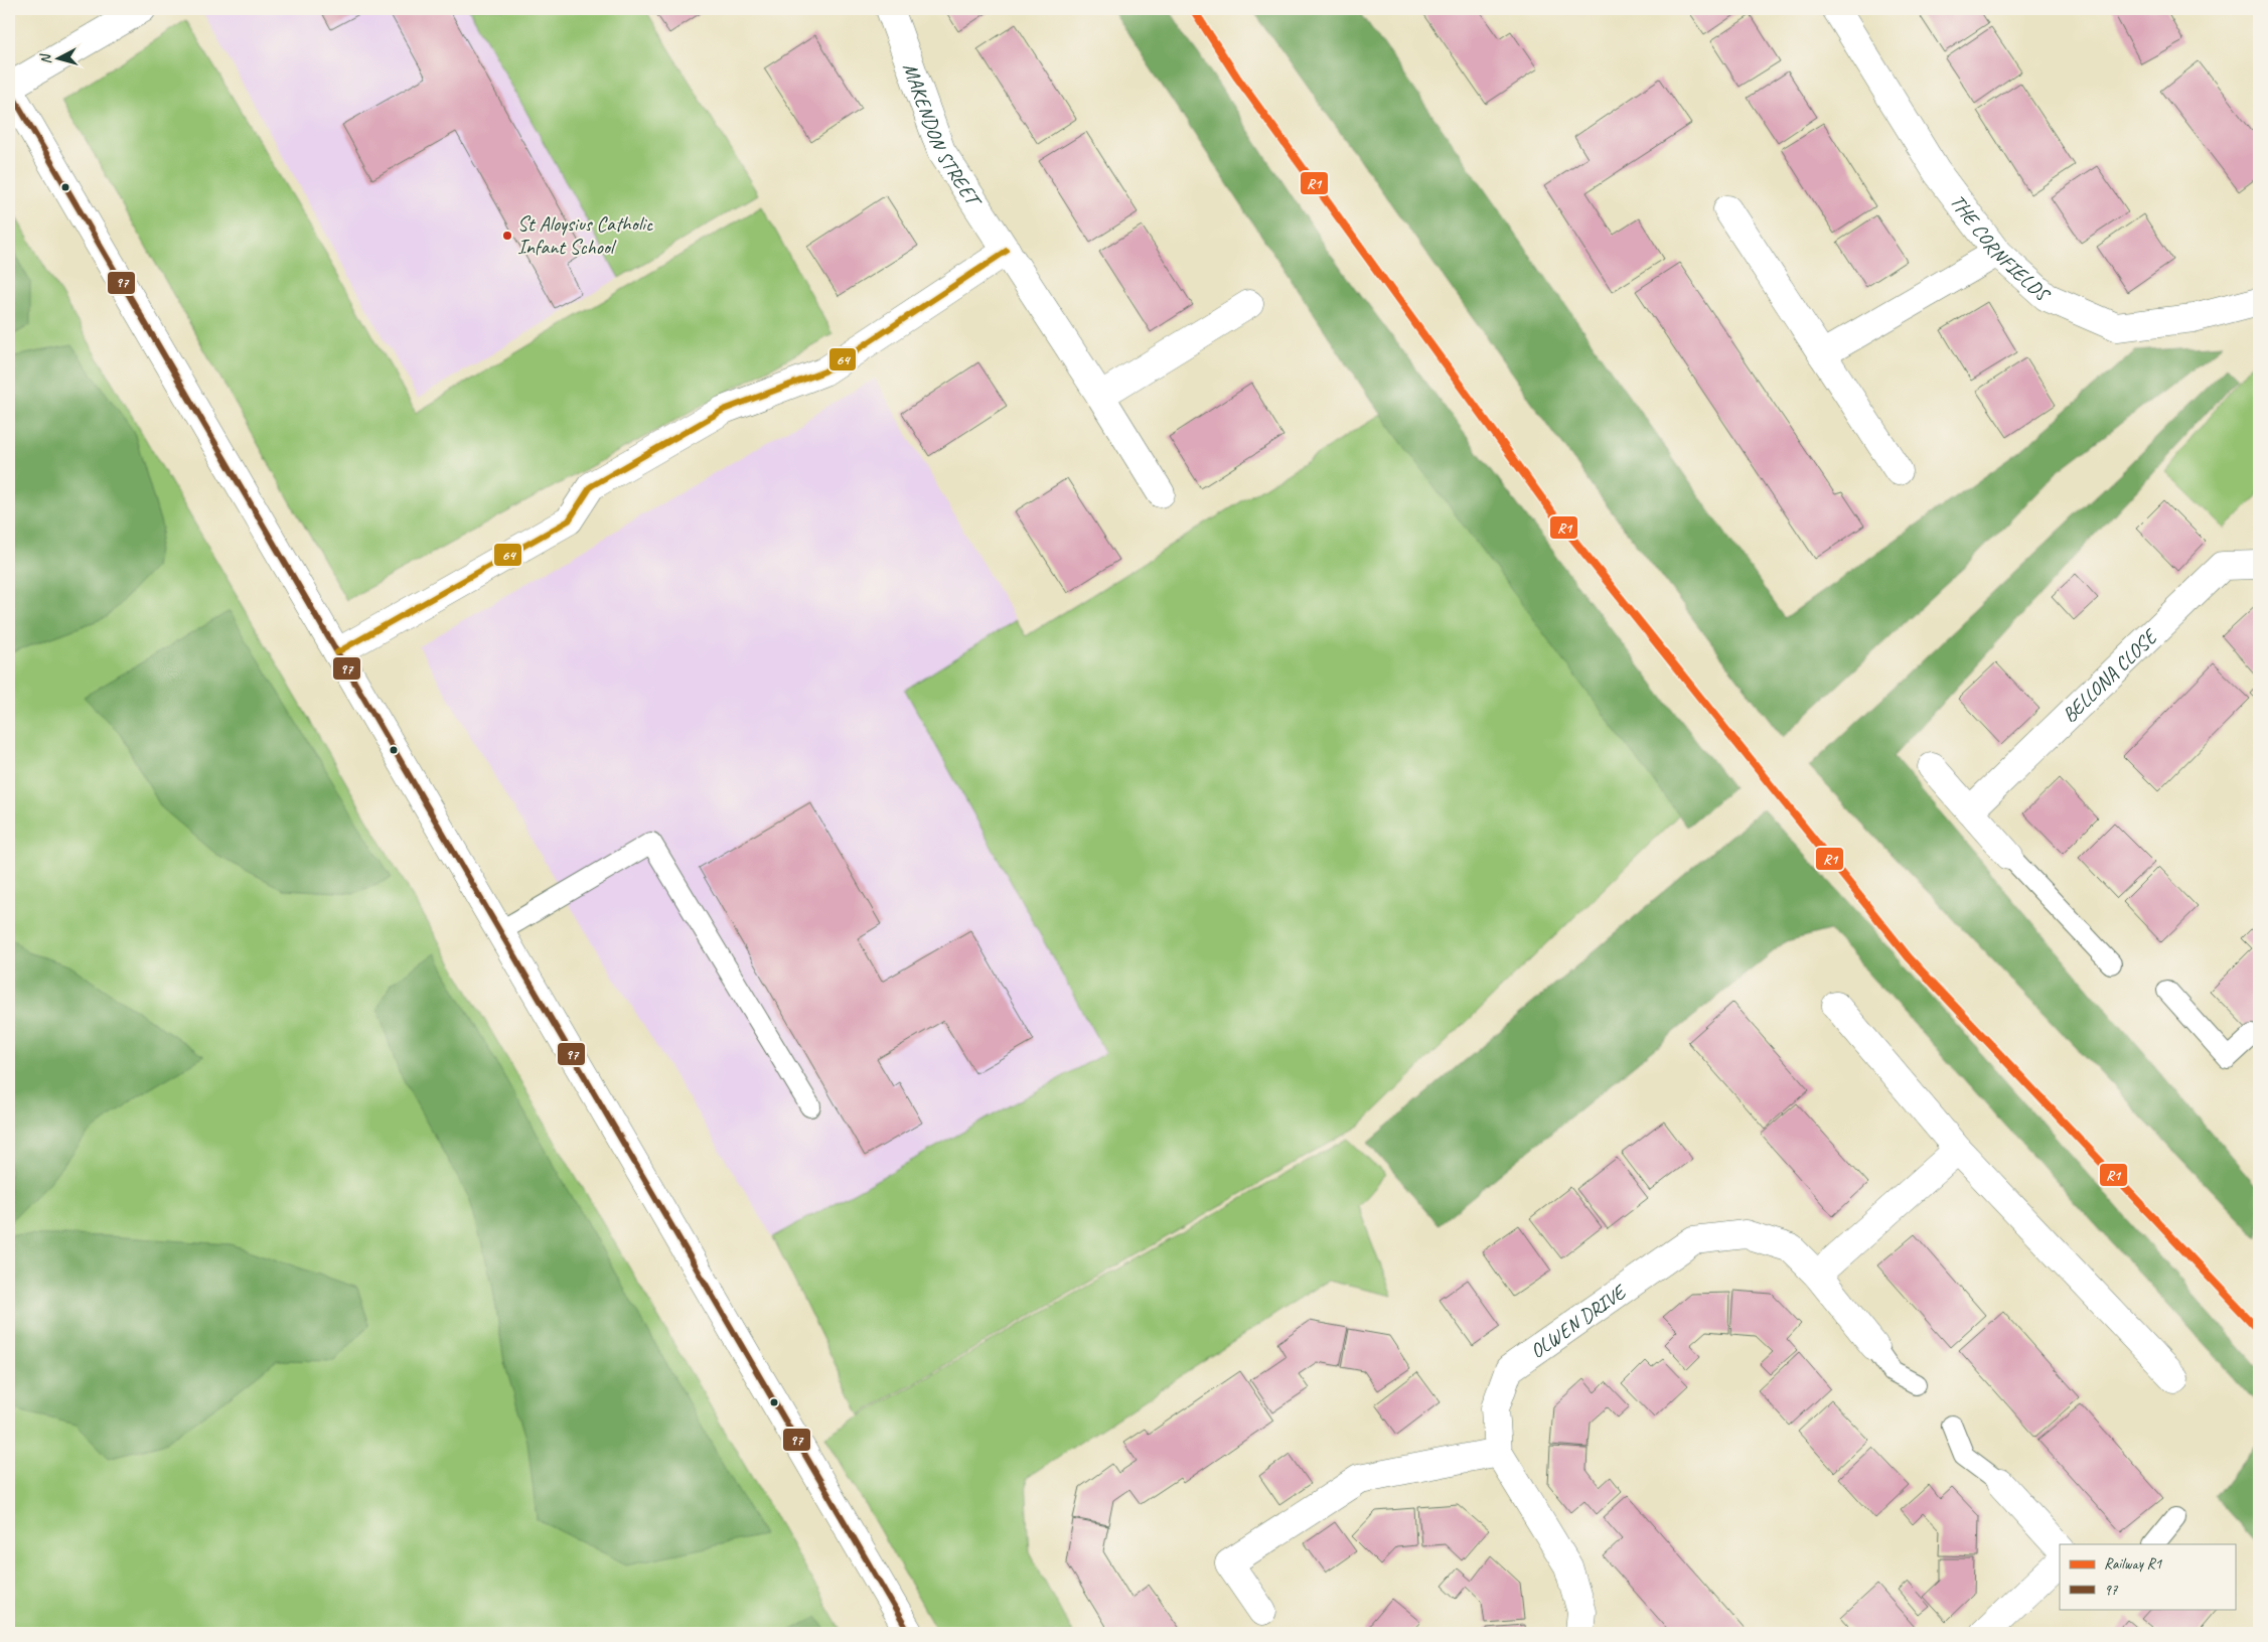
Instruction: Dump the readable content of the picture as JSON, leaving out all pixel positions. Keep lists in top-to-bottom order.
{
  "streets": {
    "street": [
      "MAKENDON STREET",
      "THE CORNFIELDS",
      "BELLONA CLOSE",
      "OLWEN DRIVE"
    ]
  },
  "places": ["St Aloysius Catholic Infant School"],
  "lines": ["rail line R1", "transit line 97", "transit line 64"],
  "legend": ["Railway R1", "97"],
  "north": "left"
}
